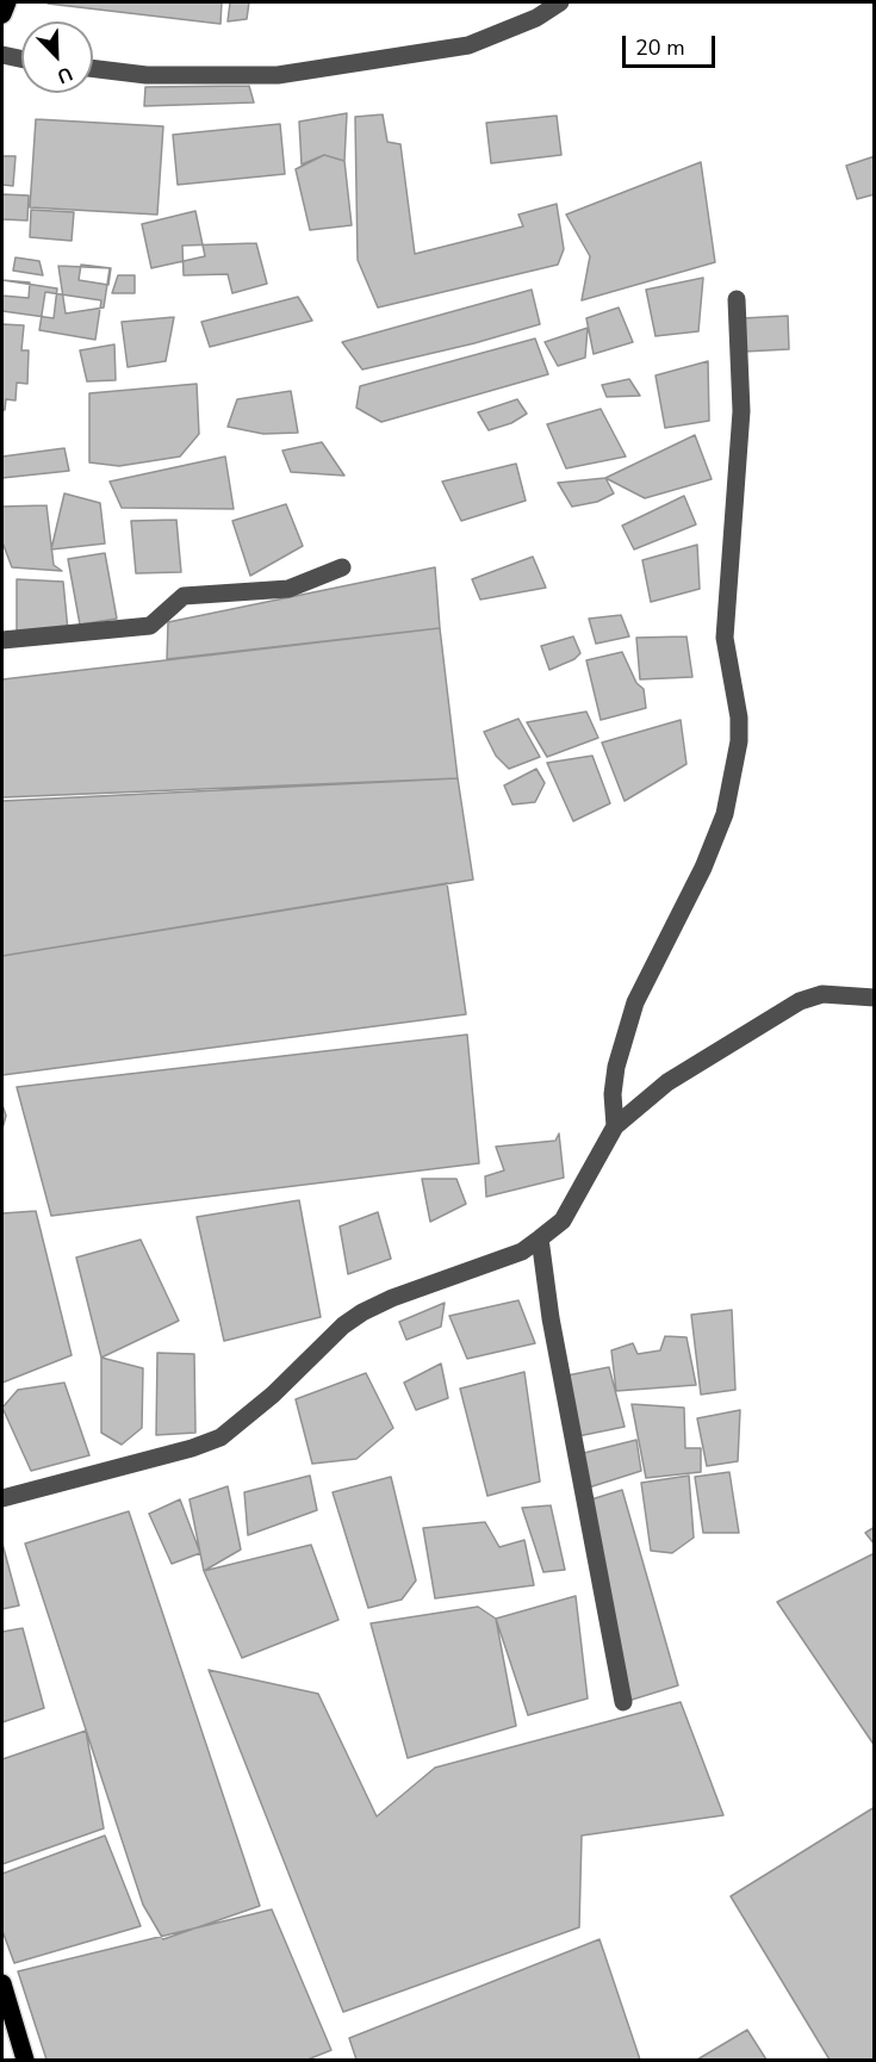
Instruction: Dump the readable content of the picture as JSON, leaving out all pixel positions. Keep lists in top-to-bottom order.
{
  "scale_bar": "20 m",
  "north": "bottom right"
}
